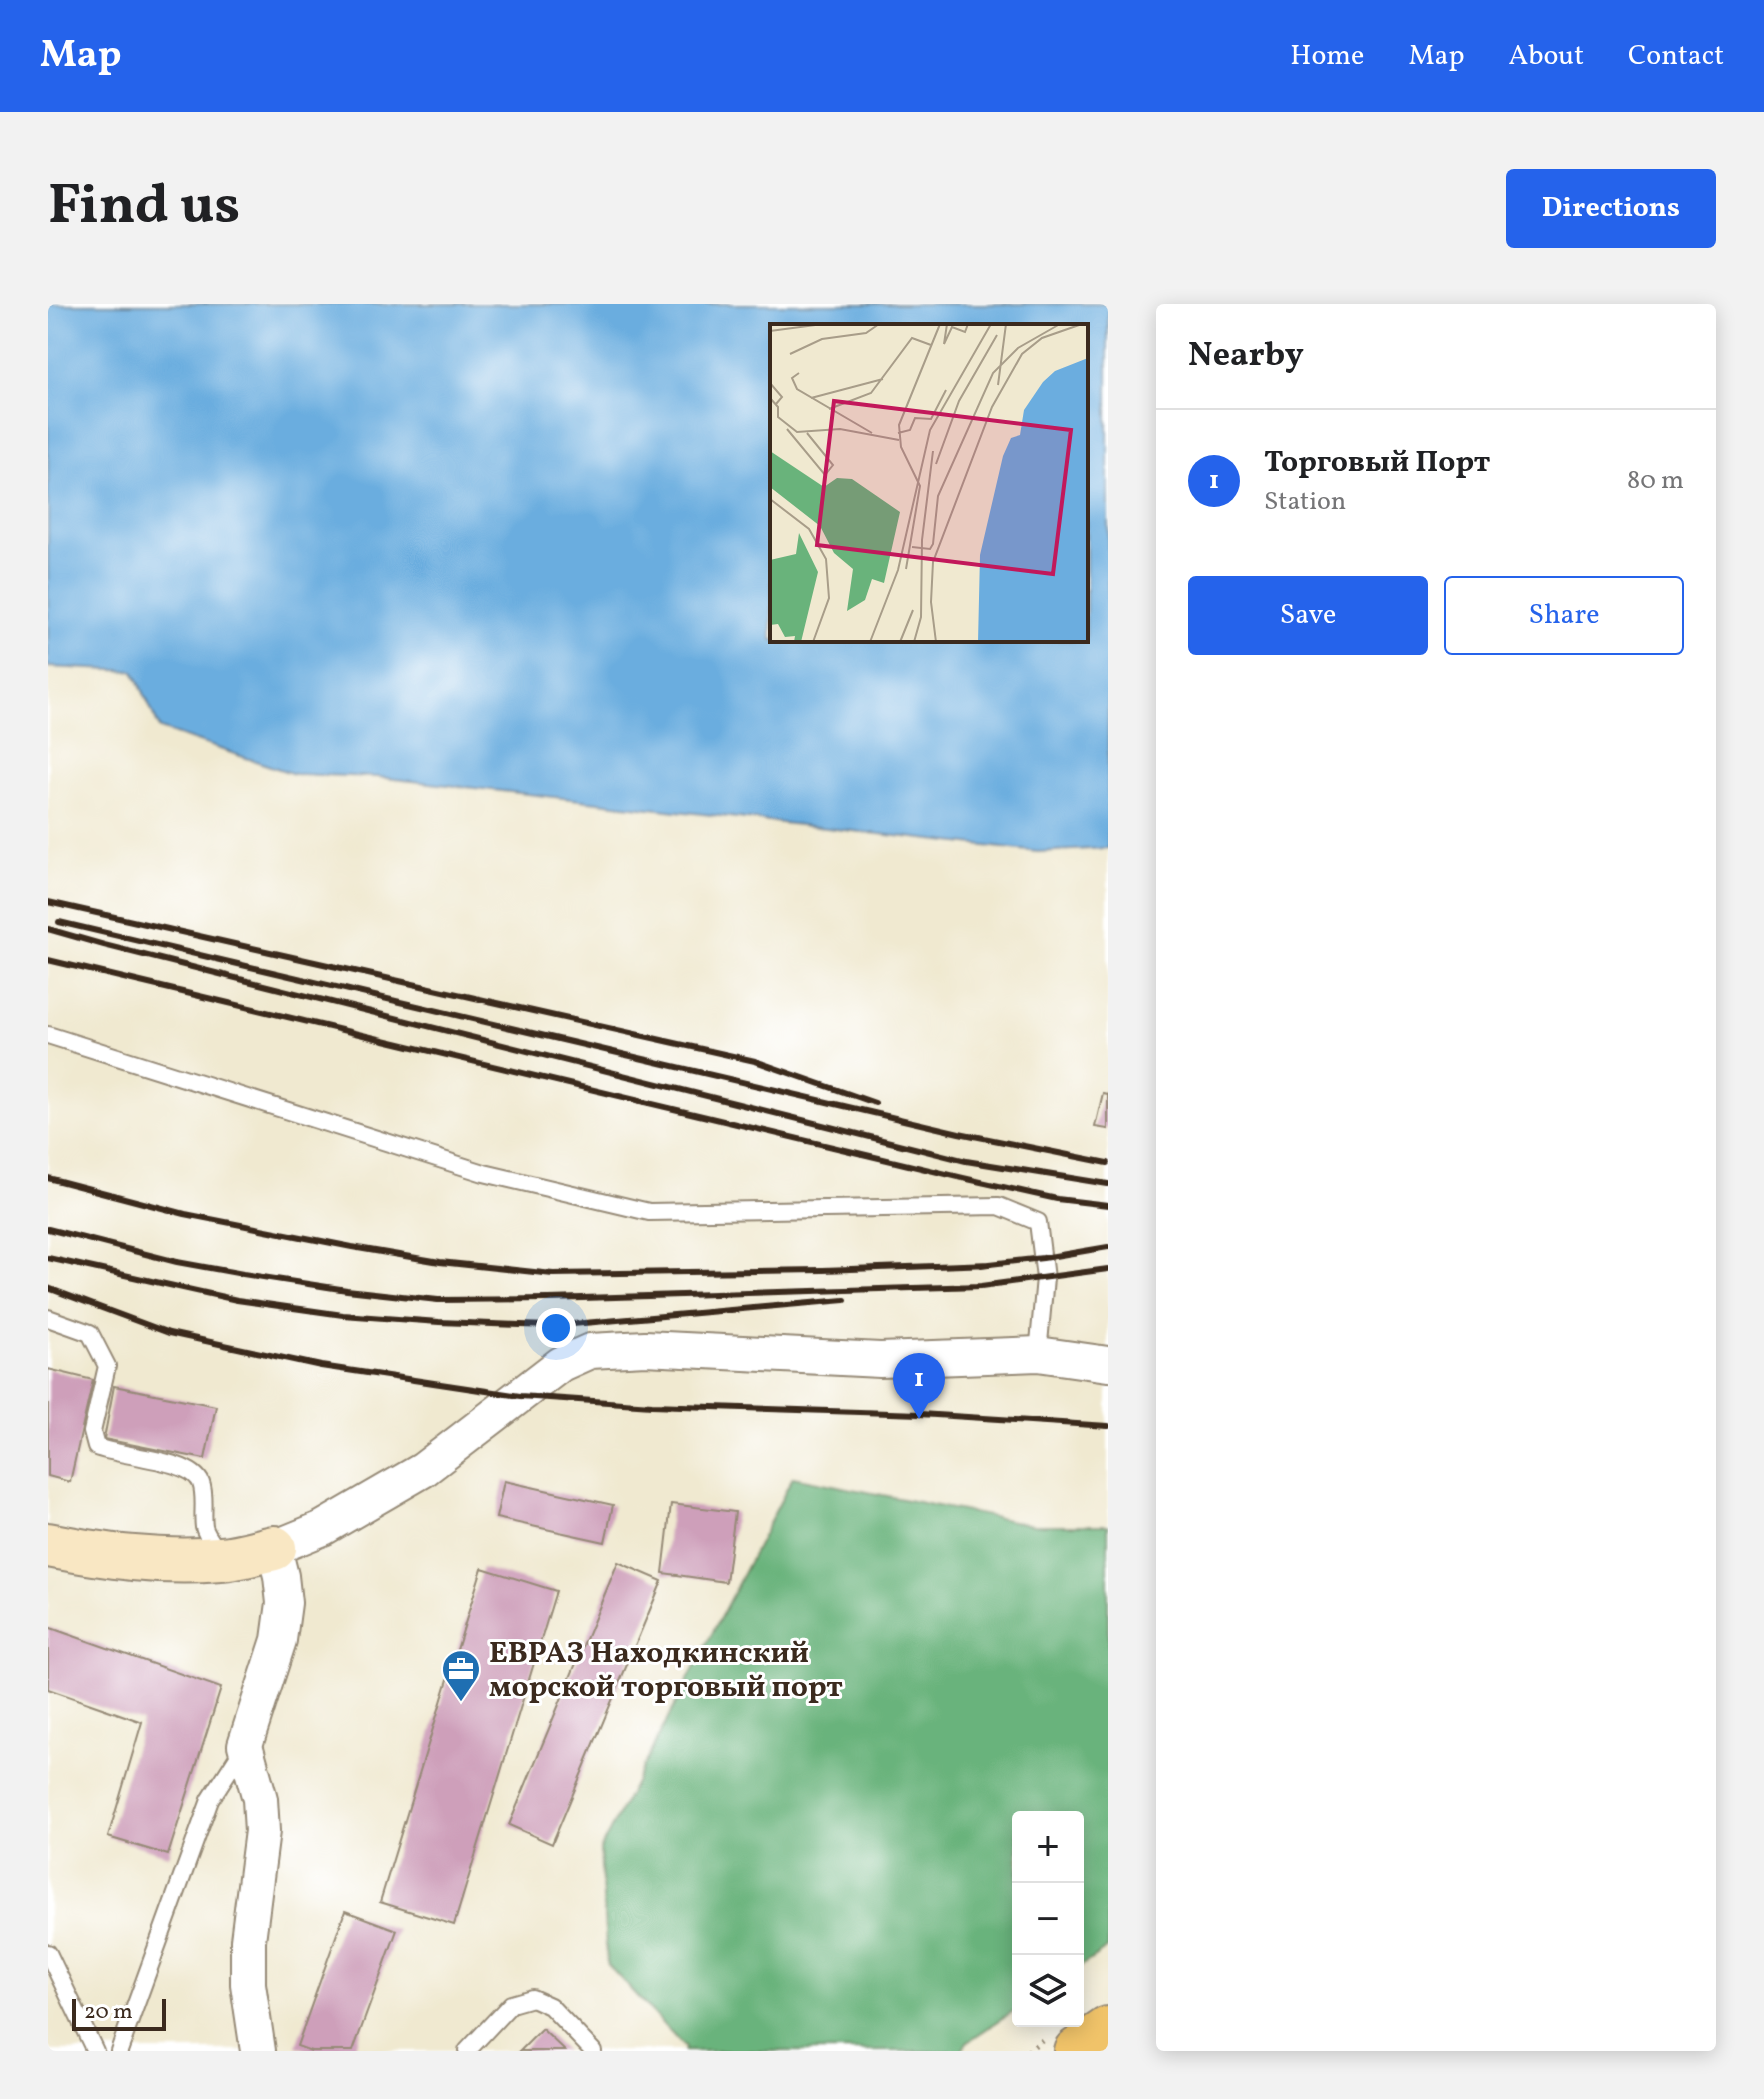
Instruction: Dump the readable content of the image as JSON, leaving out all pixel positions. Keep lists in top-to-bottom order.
{
  "places": {
    "office": ["ЕВРАЗ Находкинский морской торговый порт"]
  },
  "scale_bar": "20 m",
  "page": {
    "header": "Map",
    "nav": [
      "Home",
      "Map",
      "About",
      "Contact"
    ],
    "title": "Find us",
    "buttons": [
      "Directions",
      ["Save", "Share"]
    ],
    "heading": "Nearby",
    "list": [
      {
        "mark": "1",
        "name": "Торговый Порт",
        "note": "Station",
        "value": "80 m"
      }
    ],
    "pins": "1",
    "map_buttons": ["+", "−"],
    "scale": "20 m"
  }
}
